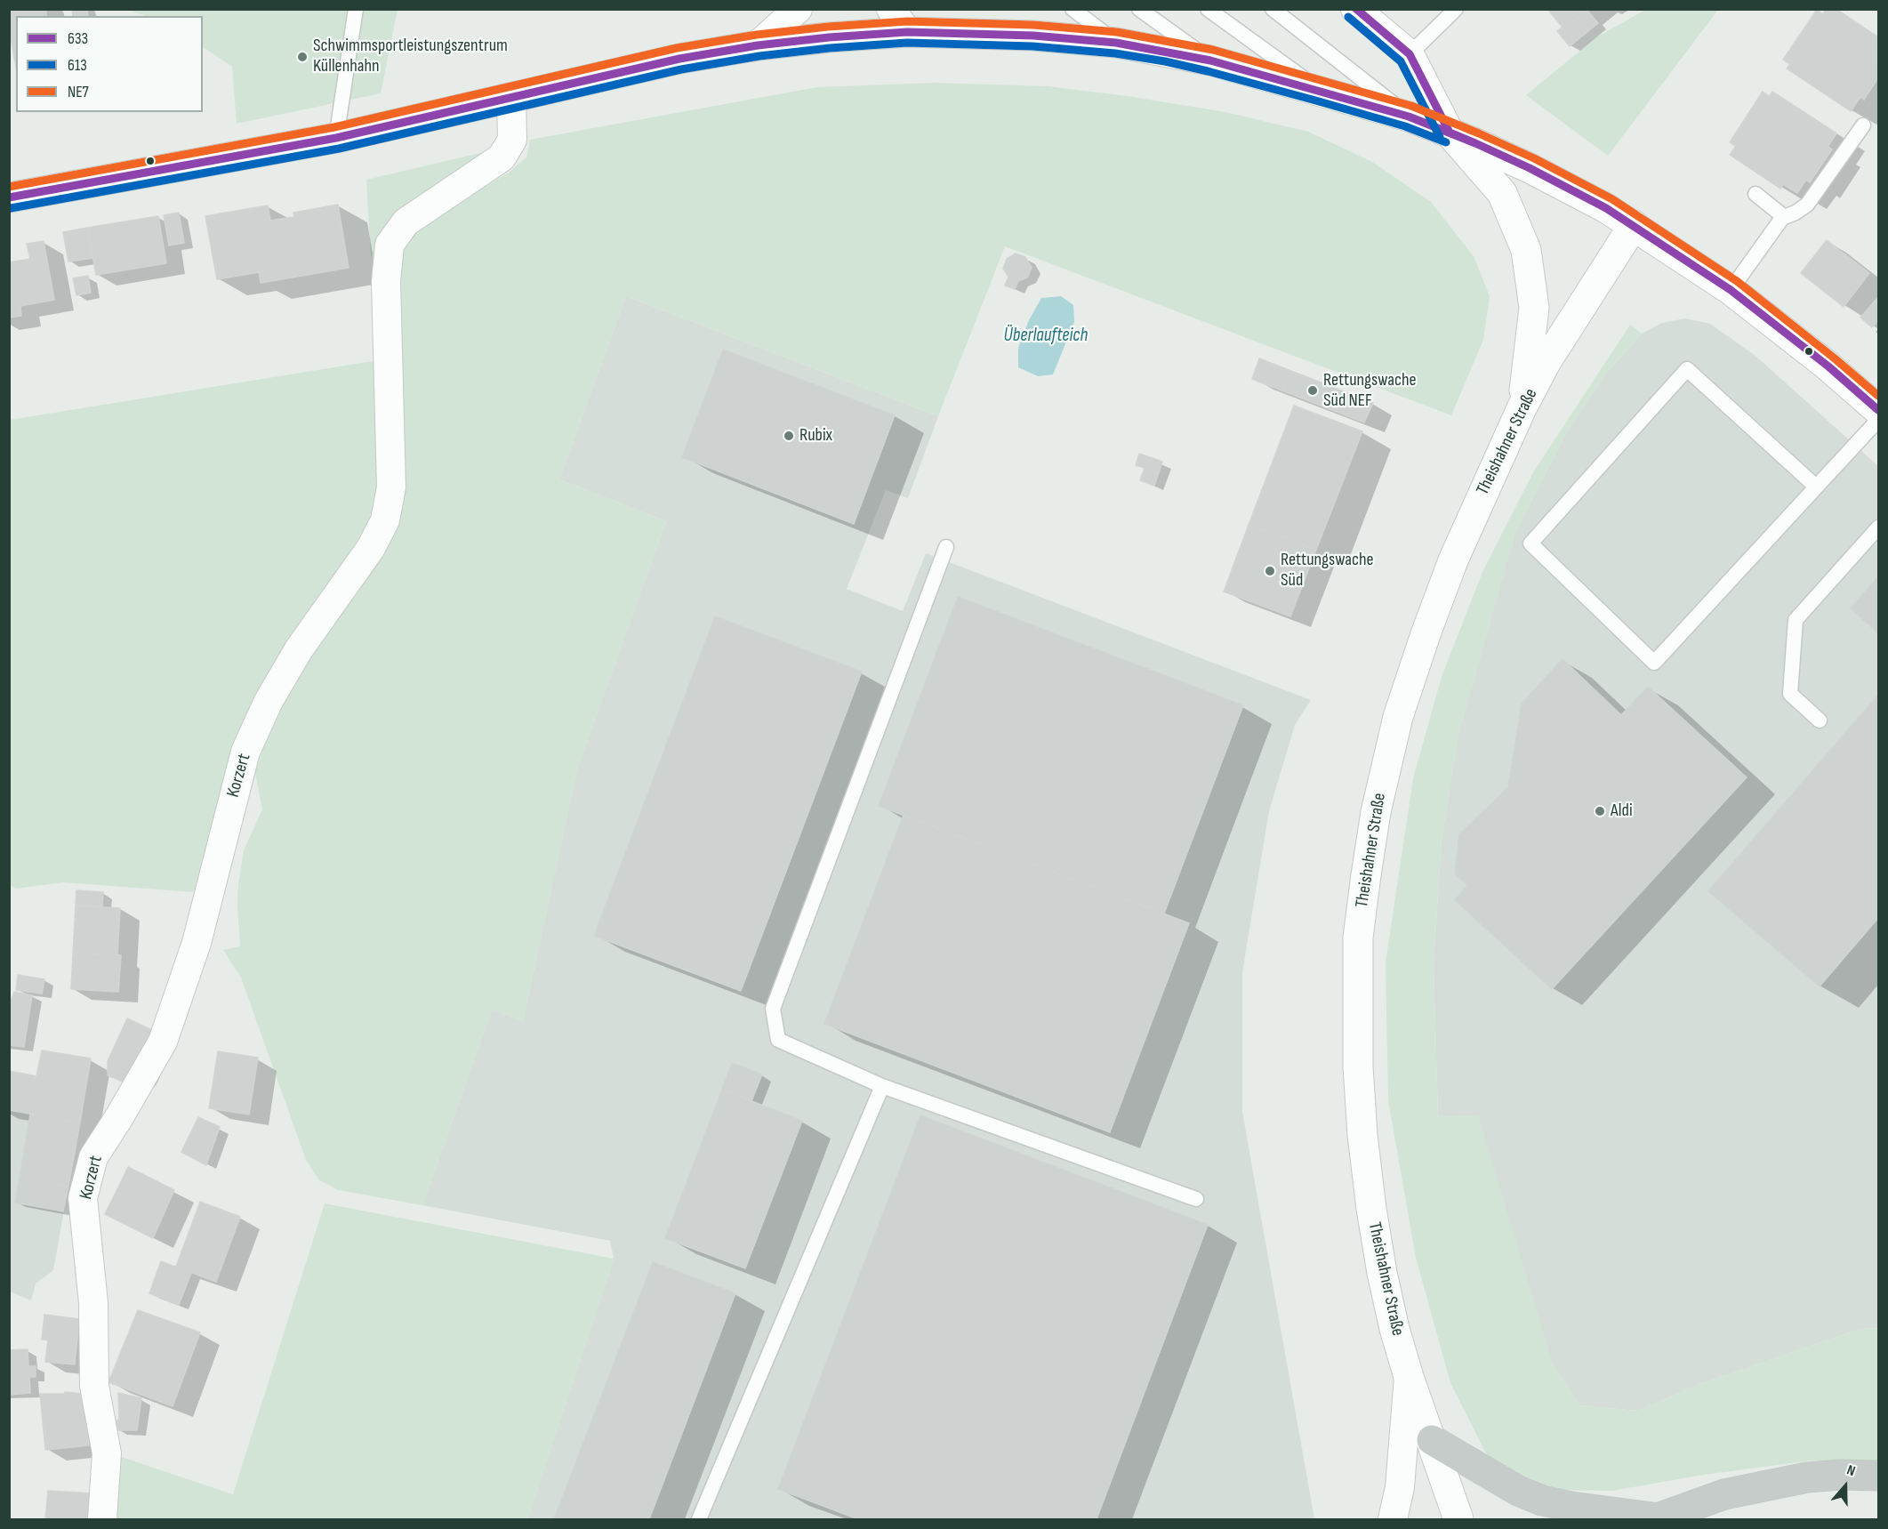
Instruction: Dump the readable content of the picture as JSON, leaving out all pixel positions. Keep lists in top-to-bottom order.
{
  "streets": {
    "street": ["Theishahner Straße", "Korzert"]
  },
  "water": ["Überlaufteich"],
  "places": [
    "Schwimmsportleistungszentrum Küllenhahn",
    "Rettungswache Süd NEF",
    "Rubix",
    "Rettungswache Süd",
    "Aldi"
  ],
  "lines": ["transit line 633", "transit line 613", "transit line NE7"],
  "legend": ["633", "613", "NE7"],
  "north": "top"
}
